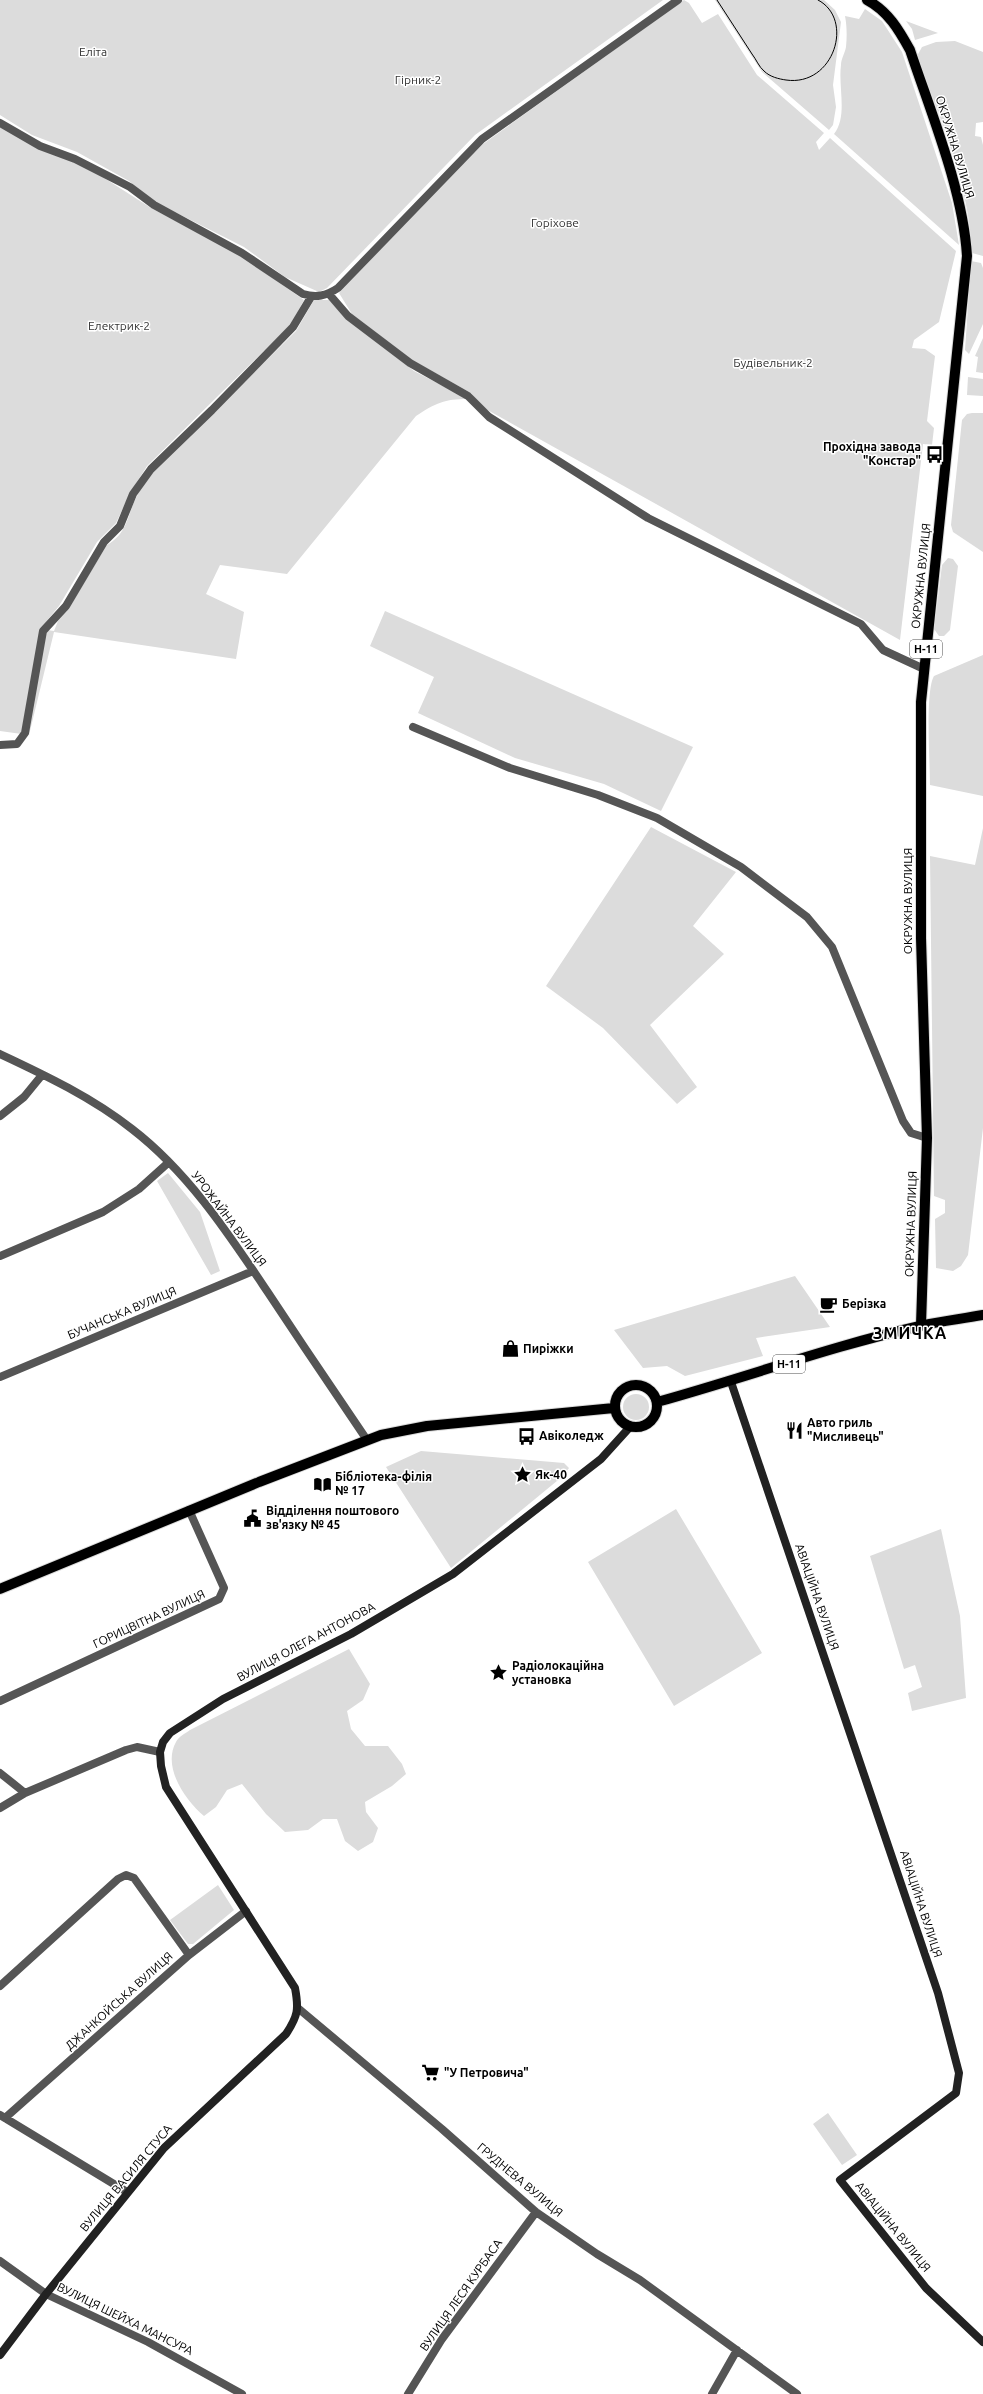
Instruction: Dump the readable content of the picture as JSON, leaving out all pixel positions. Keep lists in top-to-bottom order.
{
  "streets": {
    "main road": [
      "ОКРУЖНА ВУЛИЦЯ",
      "Н-11",
      "АВІАЦІЙНА ВУЛИЦЯ",
      "ВУЛИЦЯ ОЛЕГА АНТОНОВА",
      "ВУЛИЦЯ ВАСИЛЯ СТУСА"
    ],
    "street": [
      "УРОЖАЙНА ВУЛИЦЯ",
      "БУЧАНСЬКА ВУЛИЦЯ",
      "ГОРИЦВІТНА ВУЛИЦЯ",
      "ДЖАНКОЙСЬКА ВУЛИЦЯ",
      "ГРУДНЕВА ВУЛИЦЯ",
      "ВУЛИЦЯ ЛЕСЯ КУРБАСА",
      "ВУЛИЦЯ ШЕЙХА МАНСУРА"
    ]
  },
  "crossings": [
    ["ОКРУЖНА ВУЛИЦЯ", "Н-11"],
    ["Н-11", "АВІАЦІЙНА ВУЛИЦЯ"],
    ["Н-11", "ВУЛИЦЯ ОЛЕГА АНТОНОВА"],
    ["УРОЖАЙНА ВУЛИЦЯ", "БУЧАНСЬКА ВУЛИЦЯ"],
    ["ДЖАНКОЙСЬКА ВУЛИЦЯ", "ВУЛИЦЯ ВАСИЛЯ СТУСА"],
    ["ВУЛИЦЯ ВАСИЛЯ СТУСА", "ГРУДНЕВА ВУЛИЦЯ"],
    ["ВУЛИЦЯ ВАСИЛЯ СТУСА", "ВУЛИЦЯ ШЕЙХА МАНСУРА"],
    ["ГРУДНЕВА ВУЛИЦЯ", "ВУЛИЦЯ ЛЕСЯ КУРБАСА"]
  ],
  "districts": ["ЗМИЧКА"],
  "parks": [
    "Еліта",
    "Гірник-2",
    "Горіхове",
    "Електрик-2",
    "Будівельник-2"
  ],
  "places": {
    "bus stop": ["Прохідна завода \"Констар\"", "Авіколедж"],
    "cafe": ["Берізка"],
    "shop": ["Пиріжки"],
    "restaurant": ["Авто гриль \"Мисливець\""],
    "place": ["Як-40", "Радіолокаційна установка"],
    "library": ["Бібліотека-філія № 17"],
    "public building": ["Відділення поштового зв'язку № 45"],
    "supermarket": ["\"У Петровича\""]
  }
}
